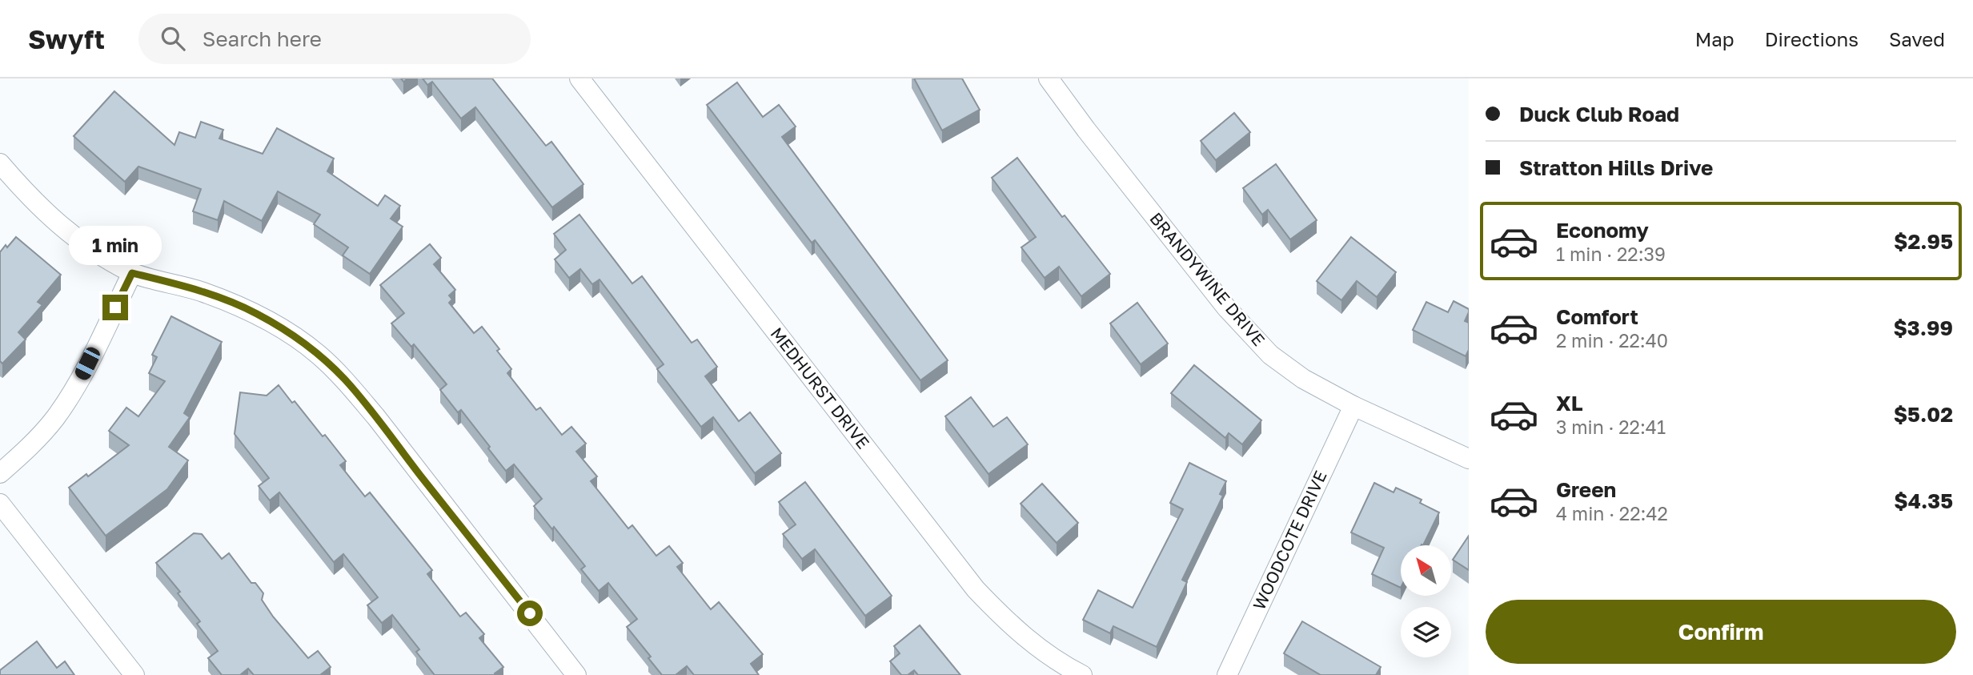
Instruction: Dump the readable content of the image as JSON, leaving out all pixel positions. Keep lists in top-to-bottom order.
{
  "streets": {
    "street": ["BRANDYWINE DRIVE", "MEDHURST DRIVE", "WOODCOTE DRIVE"]
  },
  "crossings": [
    ["BRANDYWINE DRIVE", "WOODCOTE DRIVE"]
  ],
  "north": "top left",
  "page": {
    "header": "Swyft",
    "search": "Search here",
    "nav": ["Map", "Directions", "Saved"],
    "banner": ["Duck Club Road", "Stratton Hills Drive"],
    "list": [
      {
        "name": "Economy",
        "note": "1 min · 22:39",
        "value": "$2.95"
      },
      {
        "name": "Comfort",
        "note": "2 min · 22:40",
        "value": "$3.99"
      },
      {
        "name": "XL",
        "note": "3 min · 22:41",
        "value": "$5.02"
      },
      {
        "name": "Green",
        "note": "4 min · 22:42",
        "value": "$4.35"
      }
    ],
    "bubble": "1 min",
    "buttons": "Confirm"
  }
}
